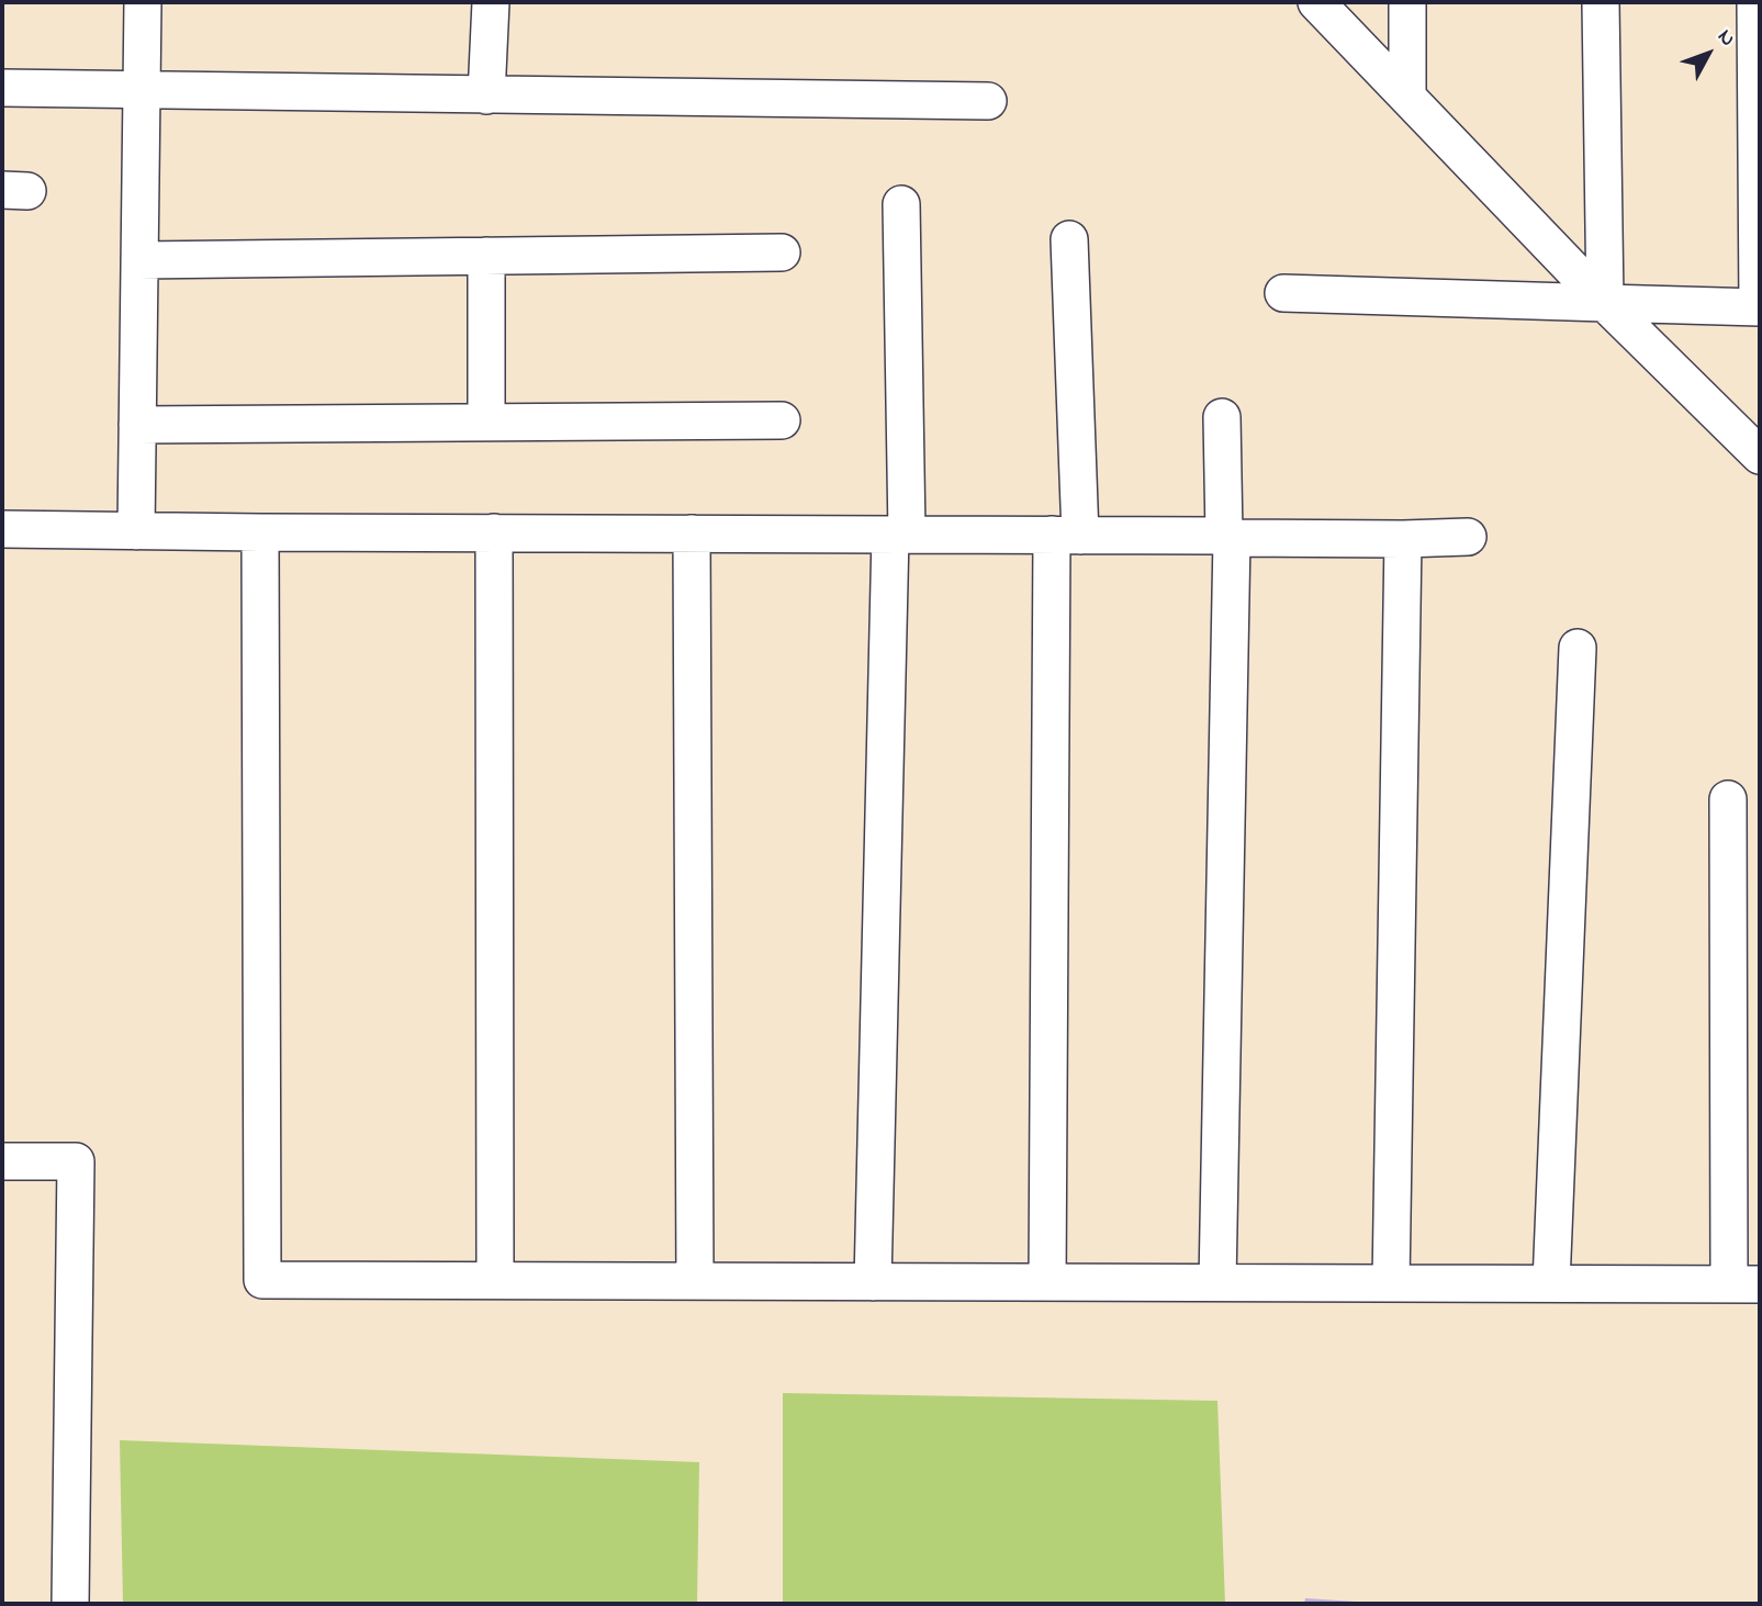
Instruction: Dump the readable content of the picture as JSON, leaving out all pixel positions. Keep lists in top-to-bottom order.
{
  "north": "top right"
}
